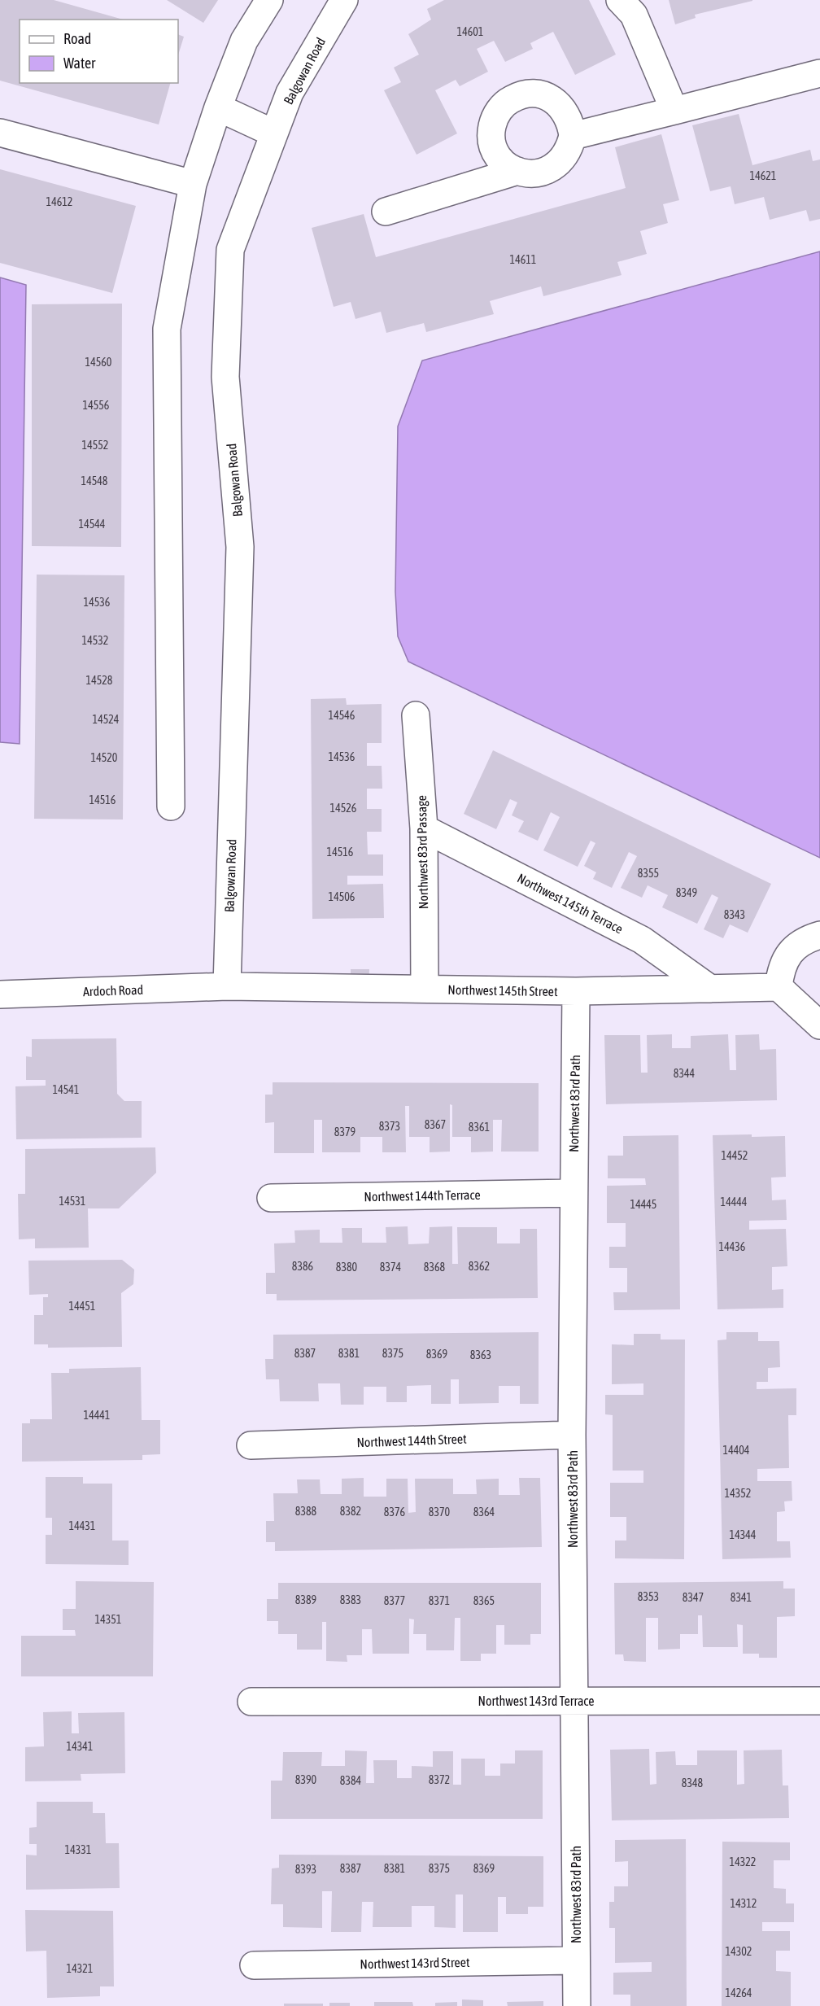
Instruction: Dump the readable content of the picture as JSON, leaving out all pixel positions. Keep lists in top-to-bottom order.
{
  "streets": {
    "street": [
      "Balgowan Road",
      "Northwest 83rd Passage",
      "Northwest 145th Terrace",
      "Ardoch Road",
      "Northwest 145th Street",
      "Northwest 83rd Path",
      "Northwest 144th Terrace",
      "Northwest 144th Street",
      "Northwest 143rd Terrace",
      "Northwest 143rd Street"
    ]
  },
  "crossings": [
    ["Balgowan Road", "Ardoch Road"],
    ["Balgowan Road", "Northwest 145th Street"],
    ["Northwest 83rd Passage", "Northwest 145th Terrace"],
    ["Northwest 83rd Passage", "Northwest 145th Street"],
    ["Northwest 145th Terrace", "Northwest 145th Street"],
    ["Ardoch Road", "Northwest 145th Street"],
    ["Northwest 145th Street", "Northwest 83rd Path"],
    ["Northwest 83rd Path", "Northwest 144th Terrace"],
    ["Northwest 83rd Path", "Northwest 144th Street"],
    ["Northwest 83rd Path", "Northwest 143rd Terrace"],
    ["Northwest 83rd Path", "Northwest 143rd Street"]
  ],
  "house_numbers": [
    "14601",
    "14621",
    "14612",
    "14611",
    "14560",
    "14556",
    "14552",
    "14548",
    "14544",
    "14536",
    "14532",
    "14528",
    "14546",
    "14524",
    "14536",
    "14520",
    "14516",
    "14526",
    "14516",
    "8355",
    "8349",
    "14506",
    "8343",
    "8344",
    "14541",
    "8367",
    "8373",
    "8361",
    "8379",
    "14452",
    "14531",
    "14444",
    "14445",
    "14436",
    "8386",
    "8362",
    "8380",
    "8374",
    "8368",
    "14451",
    "8387",
    "8381",
    "8375",
    "8369",
    "8363",
    "14441",
    "14404",
    "14352",
    "8388",
    "8382",
    "8376",
    "8370",
    "8364",
    "14431",
    "14344",
    "8353",
    "8347",
    "8341",
    "8389",
    "8383",
    "8377",
    "8371",
    "8365",
    "14351",
    "14341",
    "8390",
    "8372",
    "8384",
    "8348",
    "14331",
    "14322",
    "8387",
    "8381",
    "8375",
    "8369",
    "8393",
    "14312",
    "14302",
    "14321",
    "14264"
  ],
  "legend": ["Road", "Water"]
}
